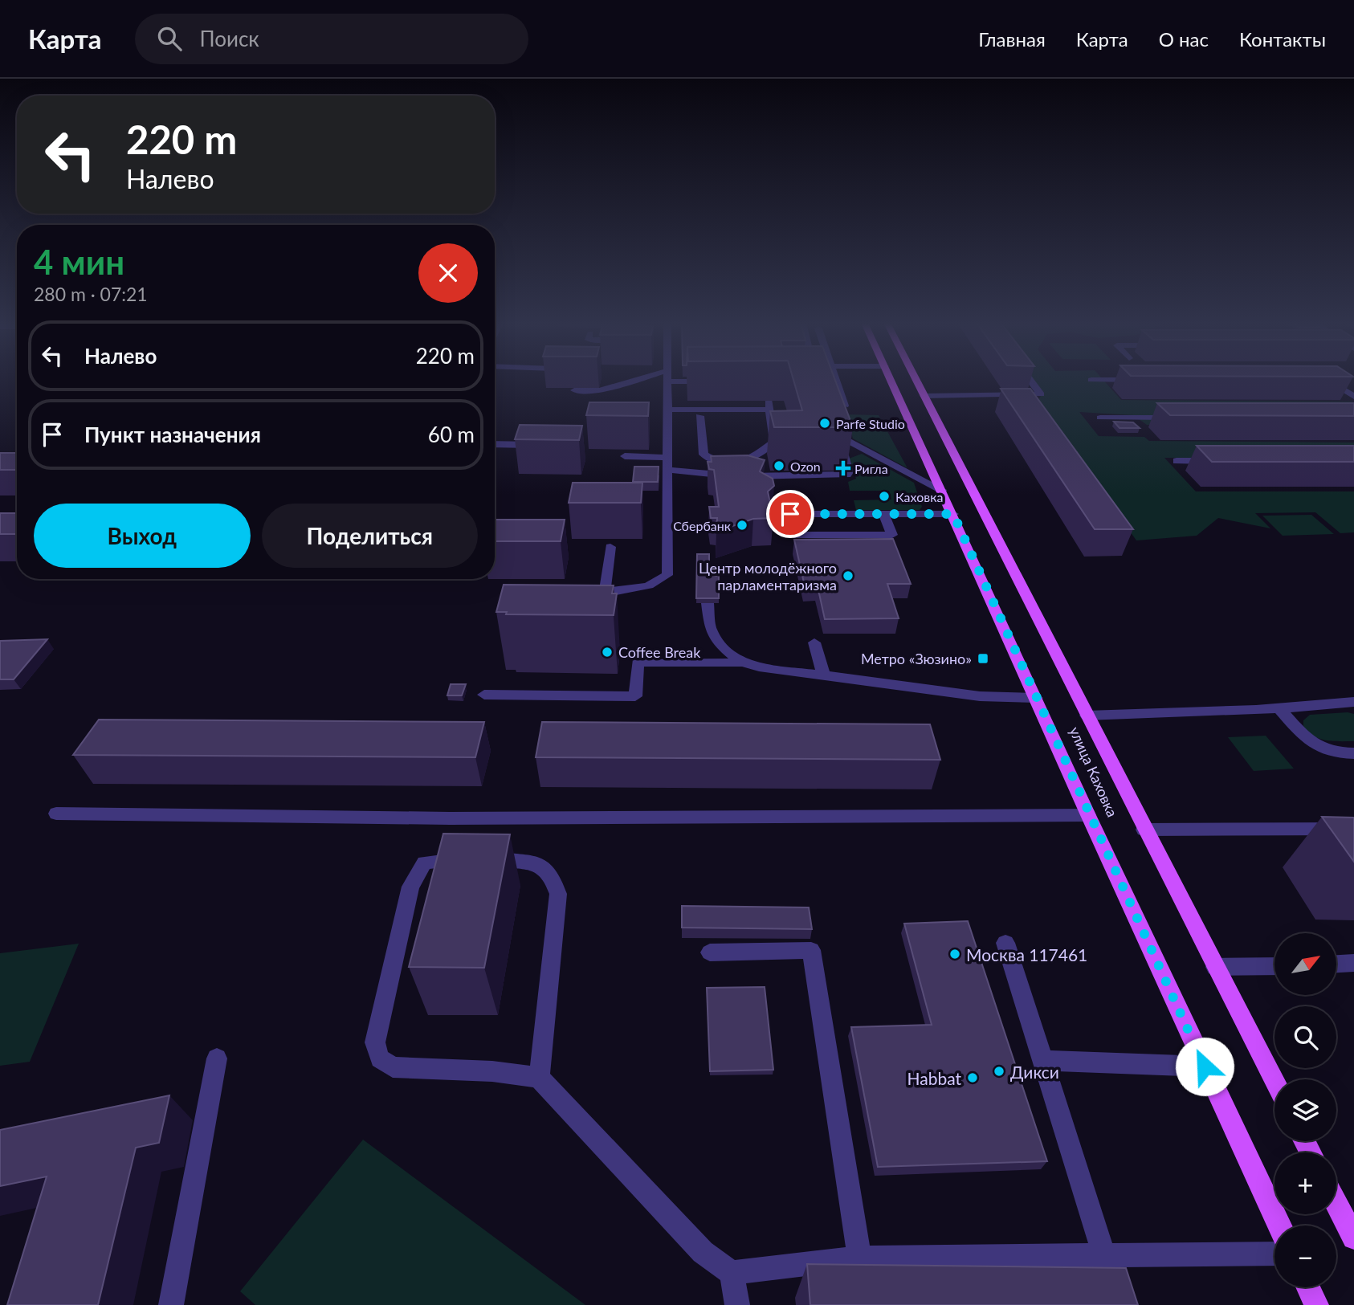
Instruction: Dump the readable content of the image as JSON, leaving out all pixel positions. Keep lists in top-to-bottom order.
{
  "streets": {
    "main road": ["улица Каховка"]
  },
  "places": {
    "other": [
      "Parfe Studio",
      "Ozon",
      "Каховка",
      "Сбербанк",
      "Центр молодёжного парламентаризма",
      "Coffee Break",
      "Москва 117461",
      "Дикси",
      "Habbat"
    ],
    "health": ["Ригла"],
    "transit": ["Метро «Зюзино»"]
  },
  "north": "top right",
  "page": {
    "header": "Карта",
    "search": "Поиск",
    "nav": [
      "Главная",
      "Карта",
      "О нас",
      "Контакты"
    ],
    "turn": ["220 m", "Налево"],
    "heading": ["4 мин", "280 m · 07:21"],
    "list": [
      {
        "name": "Налево",
        "value": "220 m"
      },
      {
        "name": "Пункт назначения",
        "value": "60 m"
      }
    ],
    "buttons": ["Выход", "Поделиться"],
    "map_buttons": ["+", "−"]
  }
}
